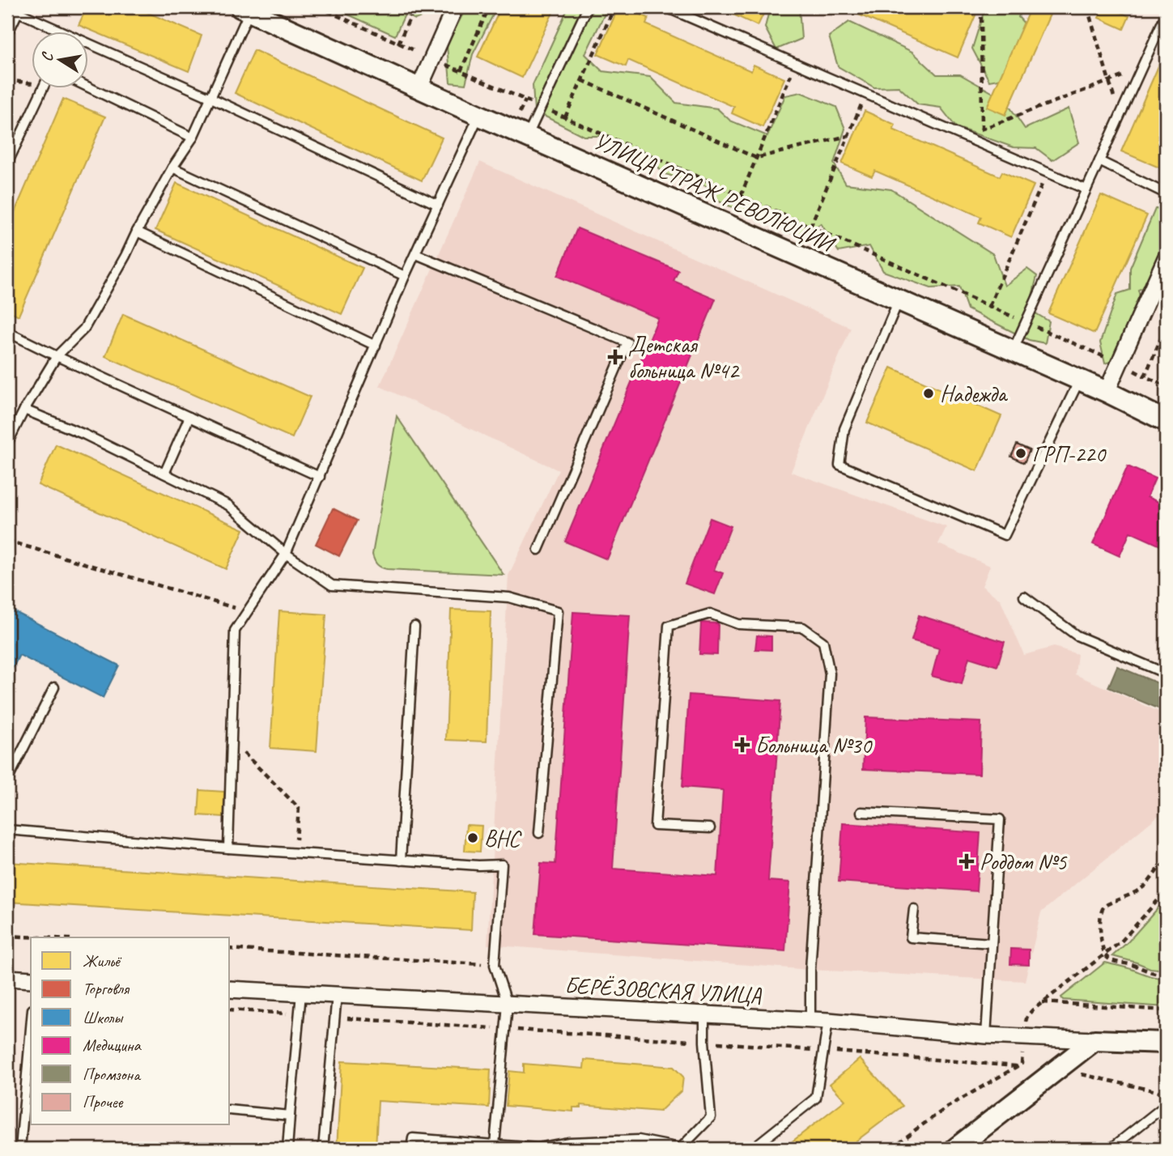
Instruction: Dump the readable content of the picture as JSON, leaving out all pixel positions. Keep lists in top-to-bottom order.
{
  "streets": {
    "street": ["УЛИЦА СТРАЖ РЕВОЛЮЦИИ", "БЕРЁЗОВСКАЯ УЛИЦА"]
  },
  "places": {
    "health": ["Детская больница №42", "Больница №30", "Роддом №5"],
    "other": ["Надежда", "ГРП-220", "ВНС"]
  },
  "legend": [
    "Жильё",
    "Торговля",
    "Школы",
    "Медицина",
    "Промзона",
    "Прочее"
  ],
  "north": "left"
}
